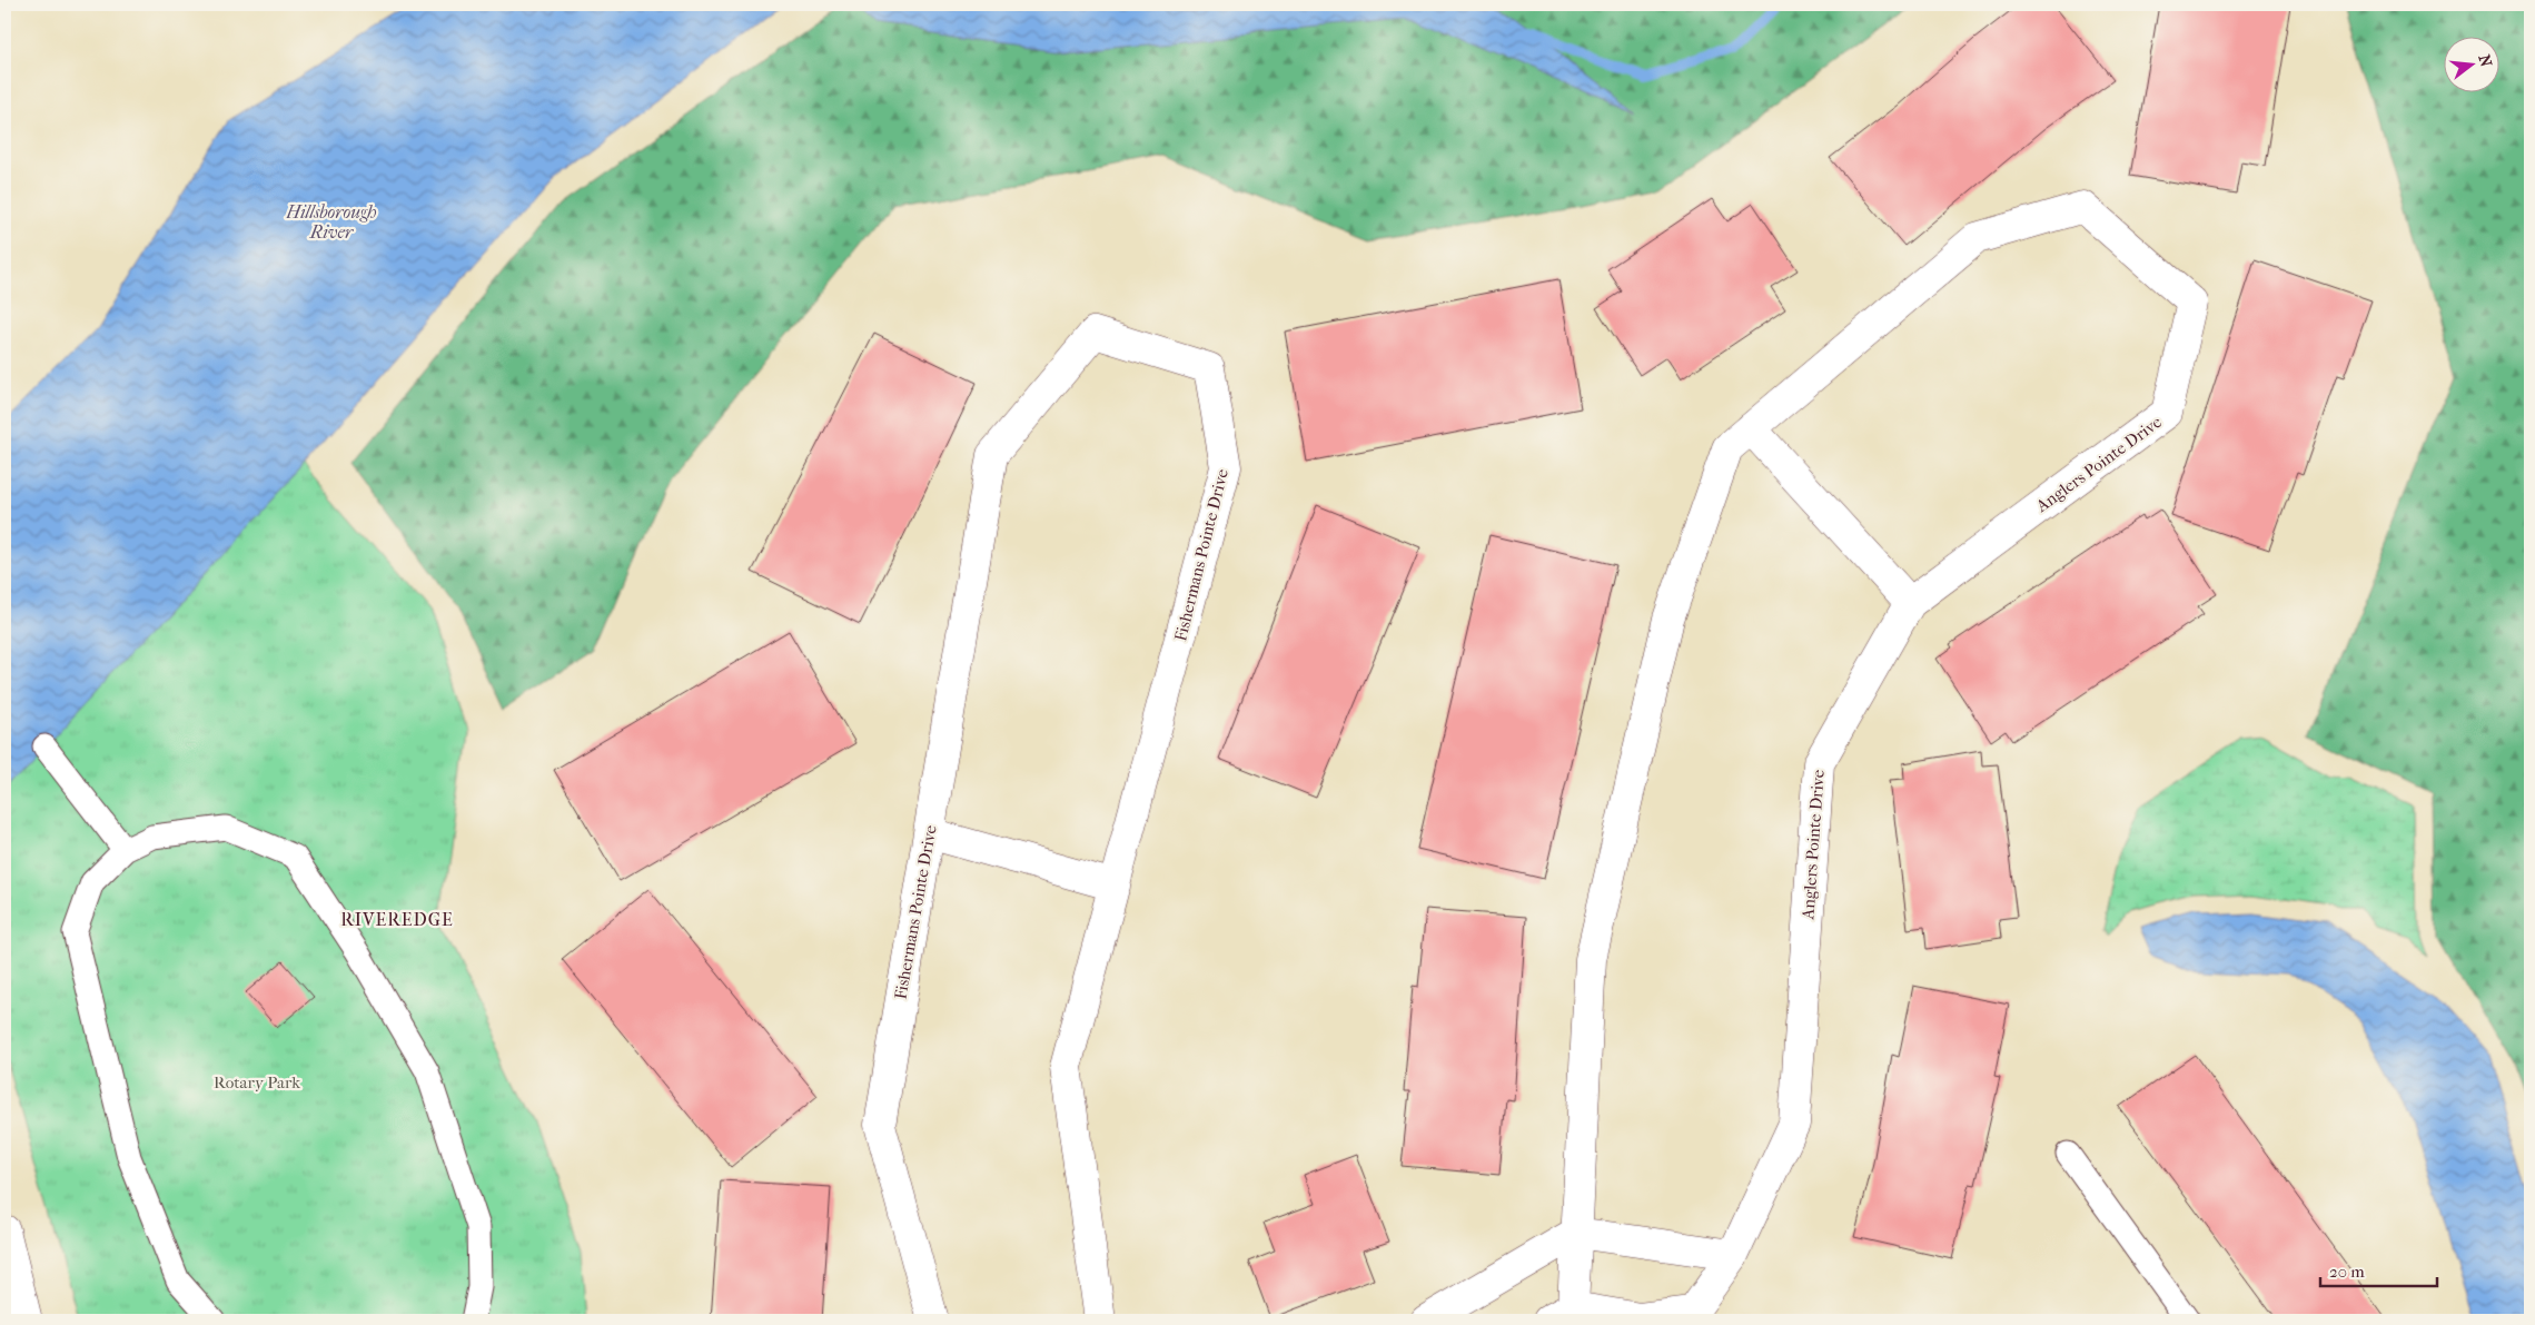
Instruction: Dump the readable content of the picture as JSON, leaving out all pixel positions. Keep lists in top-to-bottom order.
{
  "streets": {
    "street": ["Anglers Pointe Drive", "Fishermans Pointe Drive"]
  },
  "districts": ["RIVEREDGE"],
  "water": ["Hillsborough River"],
  "parks": ["Rotary Park"],
  "scale_bar": "20 m",
  "north": "right"
}
